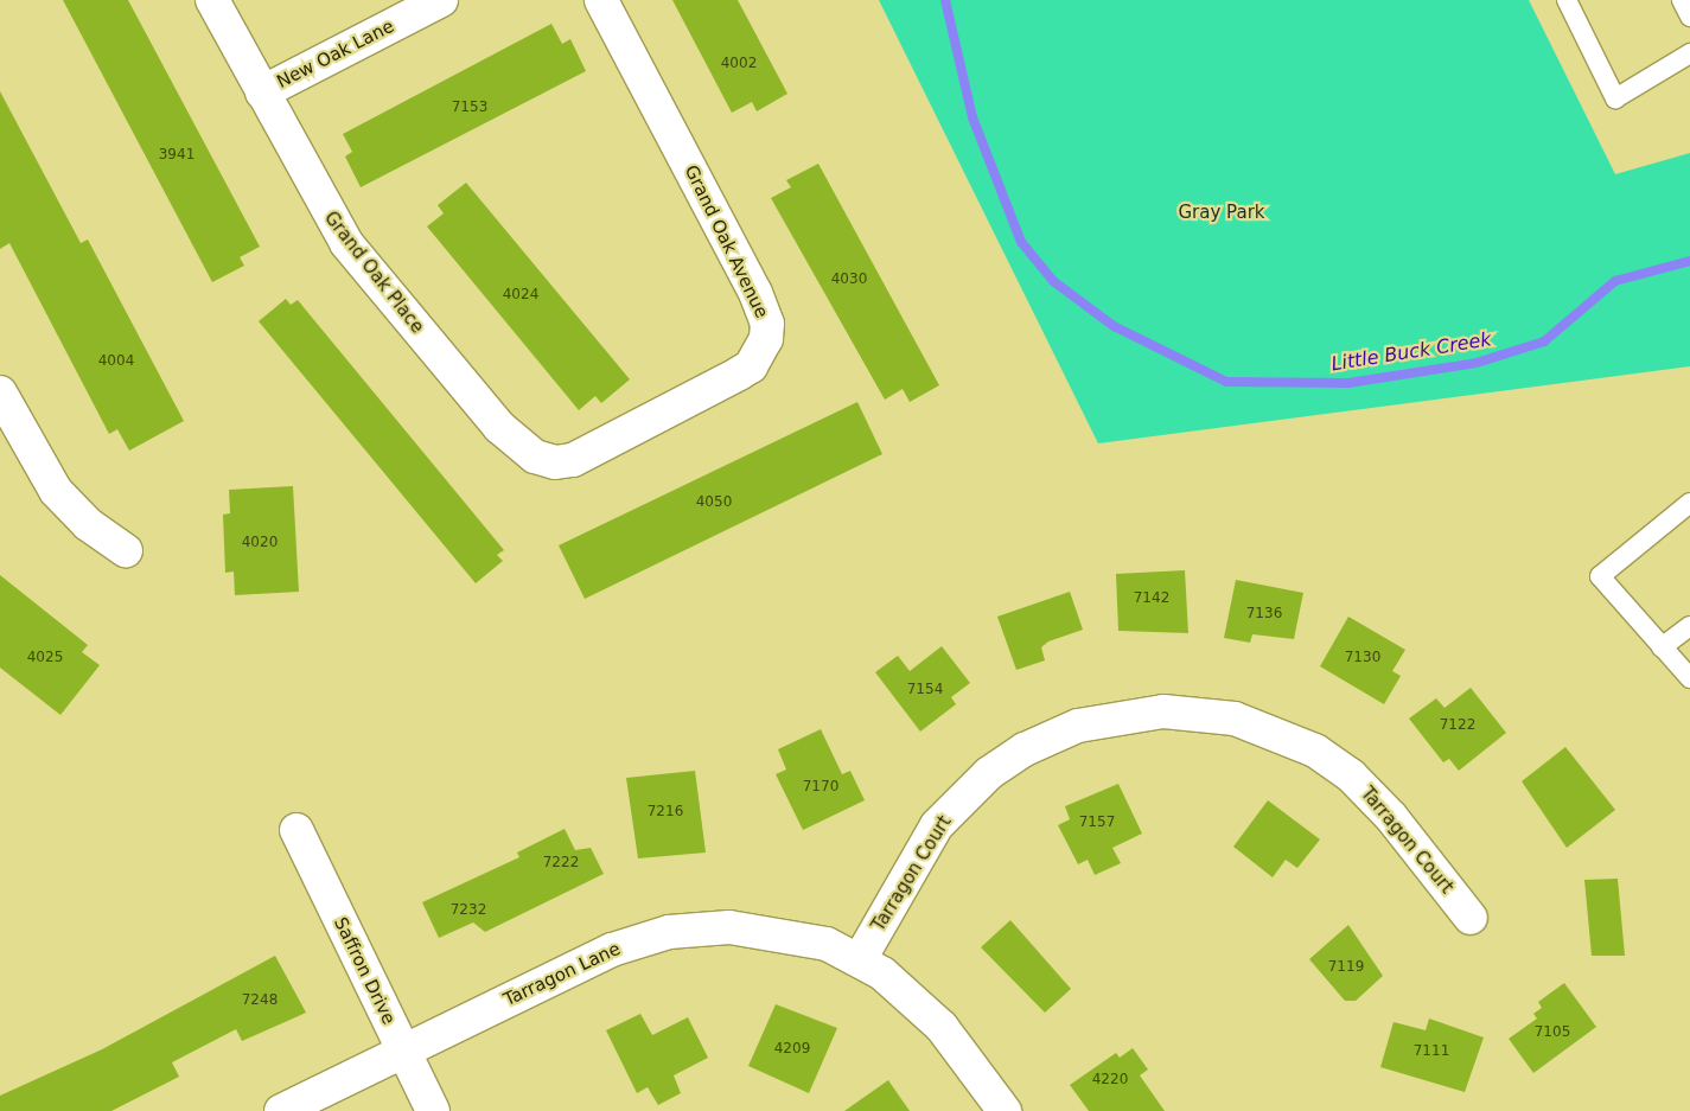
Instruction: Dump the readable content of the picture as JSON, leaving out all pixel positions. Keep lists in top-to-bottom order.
{
  "streets": {
    "street": [
      "New Oak Lane",
      "Grand Oak Avenue",
      "Grand Oak Place",
      "Tarragon Court",
      "Saffron Drive",
      "Tarragon Lane"
    ]
  },
  "crossings": [
    ["New Oak Lane", "Grand Oak Place"],
    ["Grand Oak Avenue", "Grand Oak Place"],
    ["Tarragon Court", "Tarragon Lane"],
    ["Saffron Drive", "Tarragon Lane"]
  ],
  "water": ["Little Buck Creek"],
  "parks": ["Gray Park"],
  "house_numbers": [
    "4002",
    "7153",
    "3941",
    "4030",
    "4024",
    "4004",
    "4050",
    "4020",
    "7142",
    "7136",
    "4025",
    "7130",
    "7154",
    "7122",
    "7170",
    "7216",
    "7157",
    "7222",
    "7232",
    "7119",
    "7248",
    "7105",
    "4209",
    "7111",
    "4220"
  ]
}
